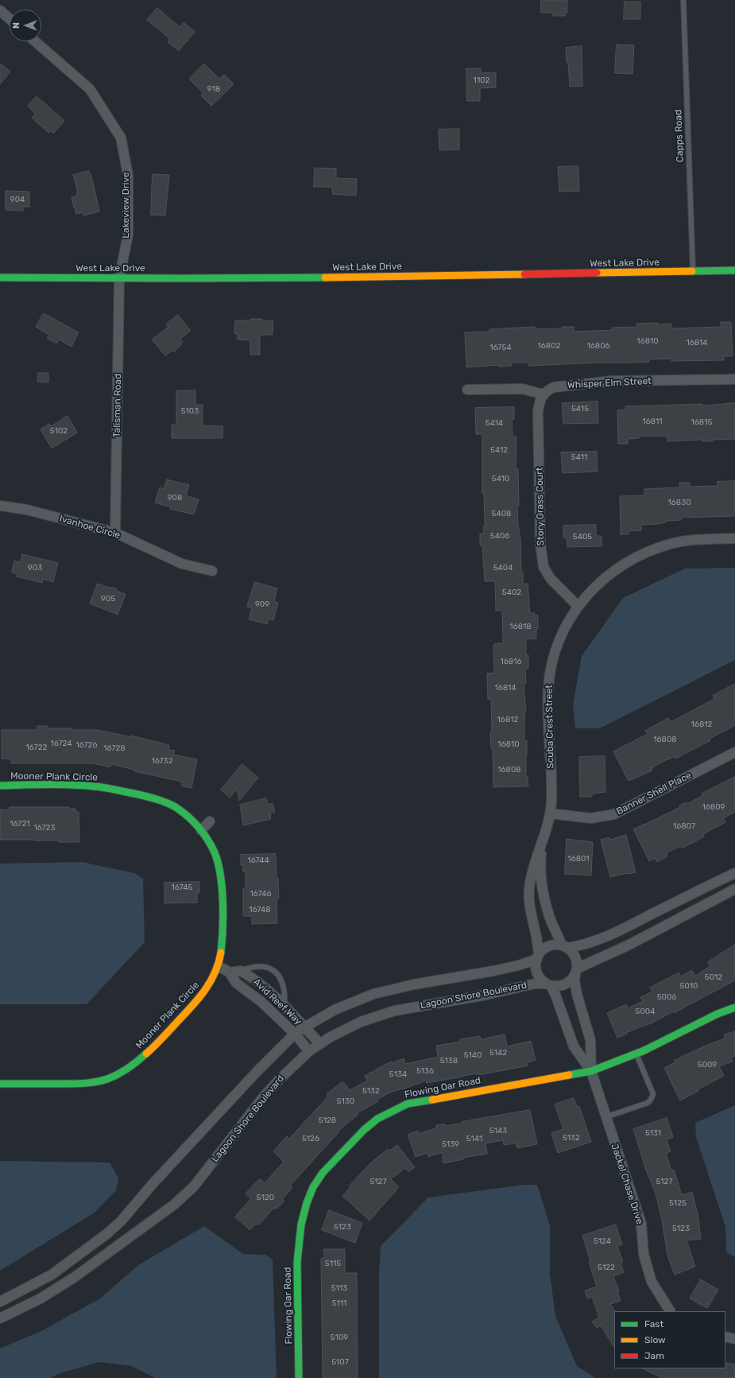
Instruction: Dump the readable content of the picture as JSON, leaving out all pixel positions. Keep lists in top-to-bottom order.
{
  "streets": {
    "street": [
      "Lakeview Drive",
      "West Lake Drive",
      "Whisper Elm Street",
      "Talisman Road",
      "Story Grass Court",
      "Ivanhoe Circle",
      "Scuba Crest Street",
      "Mooner Plank Circle",
      "Banner Shell Place",
      "Lagoon Shore Boulevard",
      "Avid Reef Way",
      "Flowing Oar Road",
      "Jackel Chase Drive"
    ],
    "lane": ["Capps Road"]
  },
  "crossings": [
    ["Capps Road", "West Lake Drive"],
    ["Lakeview Drive", "West Lake Drive"],
    ["Lakeview Drive", "Talisman Road"],
    ["West Lake Drive", "Talisman Road"],
    ["Whisper Elm Street", "Story Grass Court"],
    ["Talisman Road", "Ivanhoe Circle"],
    ["Story Grass Court", "Scuba Crest Street"],
    ["Scuba Crest Street", "Banner Shell Place"],
    ["Scuba Crest Street", "Lagoon Shore Boulevard"],
    ["Scuba Crest Street", "Jackel Chase Drive"],
    ["Mooner Plank Circle", "Avid Reef Way"],
    ["Lagoon Shore Boulevard", "Avid Reef Way"],
    ["Lagoon Shore Boulevard", "Jackel Chase Drive"],
    ["Flowing Oar Road", "Jackel Chase Drive"]
  ],
  "house_numbers": [
    "1102",
    "918",
    "904",
    "16810",
    "16814",
    "16802",
    "16806",
    "16754",
    "5415",
    "5103",
    "16811",
    "16815",
    "5414",
    "5102",
    "5412",
    "5411",
    "5410",
    "908",
    "16830",
    "5408",
    "5406",
    "5405",
    "903",
    "5404",
    "5402",
    "905",
    "909",
    "16818",
    "16816",
    "16814",
    "16812",
    "16812",
    "16808",
    "16724",
    "16810",
    "16726",
    "16722",
    "16728",
    "16732",
    "16808",
    "16809",
    "16721",
    "16807",
    "16723",
    "16801",
    "16744",
    "16745",
    "16746",
    "16748",
    "5012",
    "5010",
    "5006",
    "5004",
    "5142",
    "5140",
    "5138",
    "5009",
    "5136",
    "5134",
    "5132",
    "5130",
    "5128",
    "5143",
    "5131",
    "5132",
    "5126",
    "5141",
    "5139",
    "5127",
    "5127",
    "5120",
    "5125",
    "5123",
    "5123",
    "5124",
    "5115",
    "5122",
    "5113",
    "5111",
    "5109",
    "5107"
  ],
  "legend": ["Fast", "Slow", "Jam"],
  "north": "left"
}
